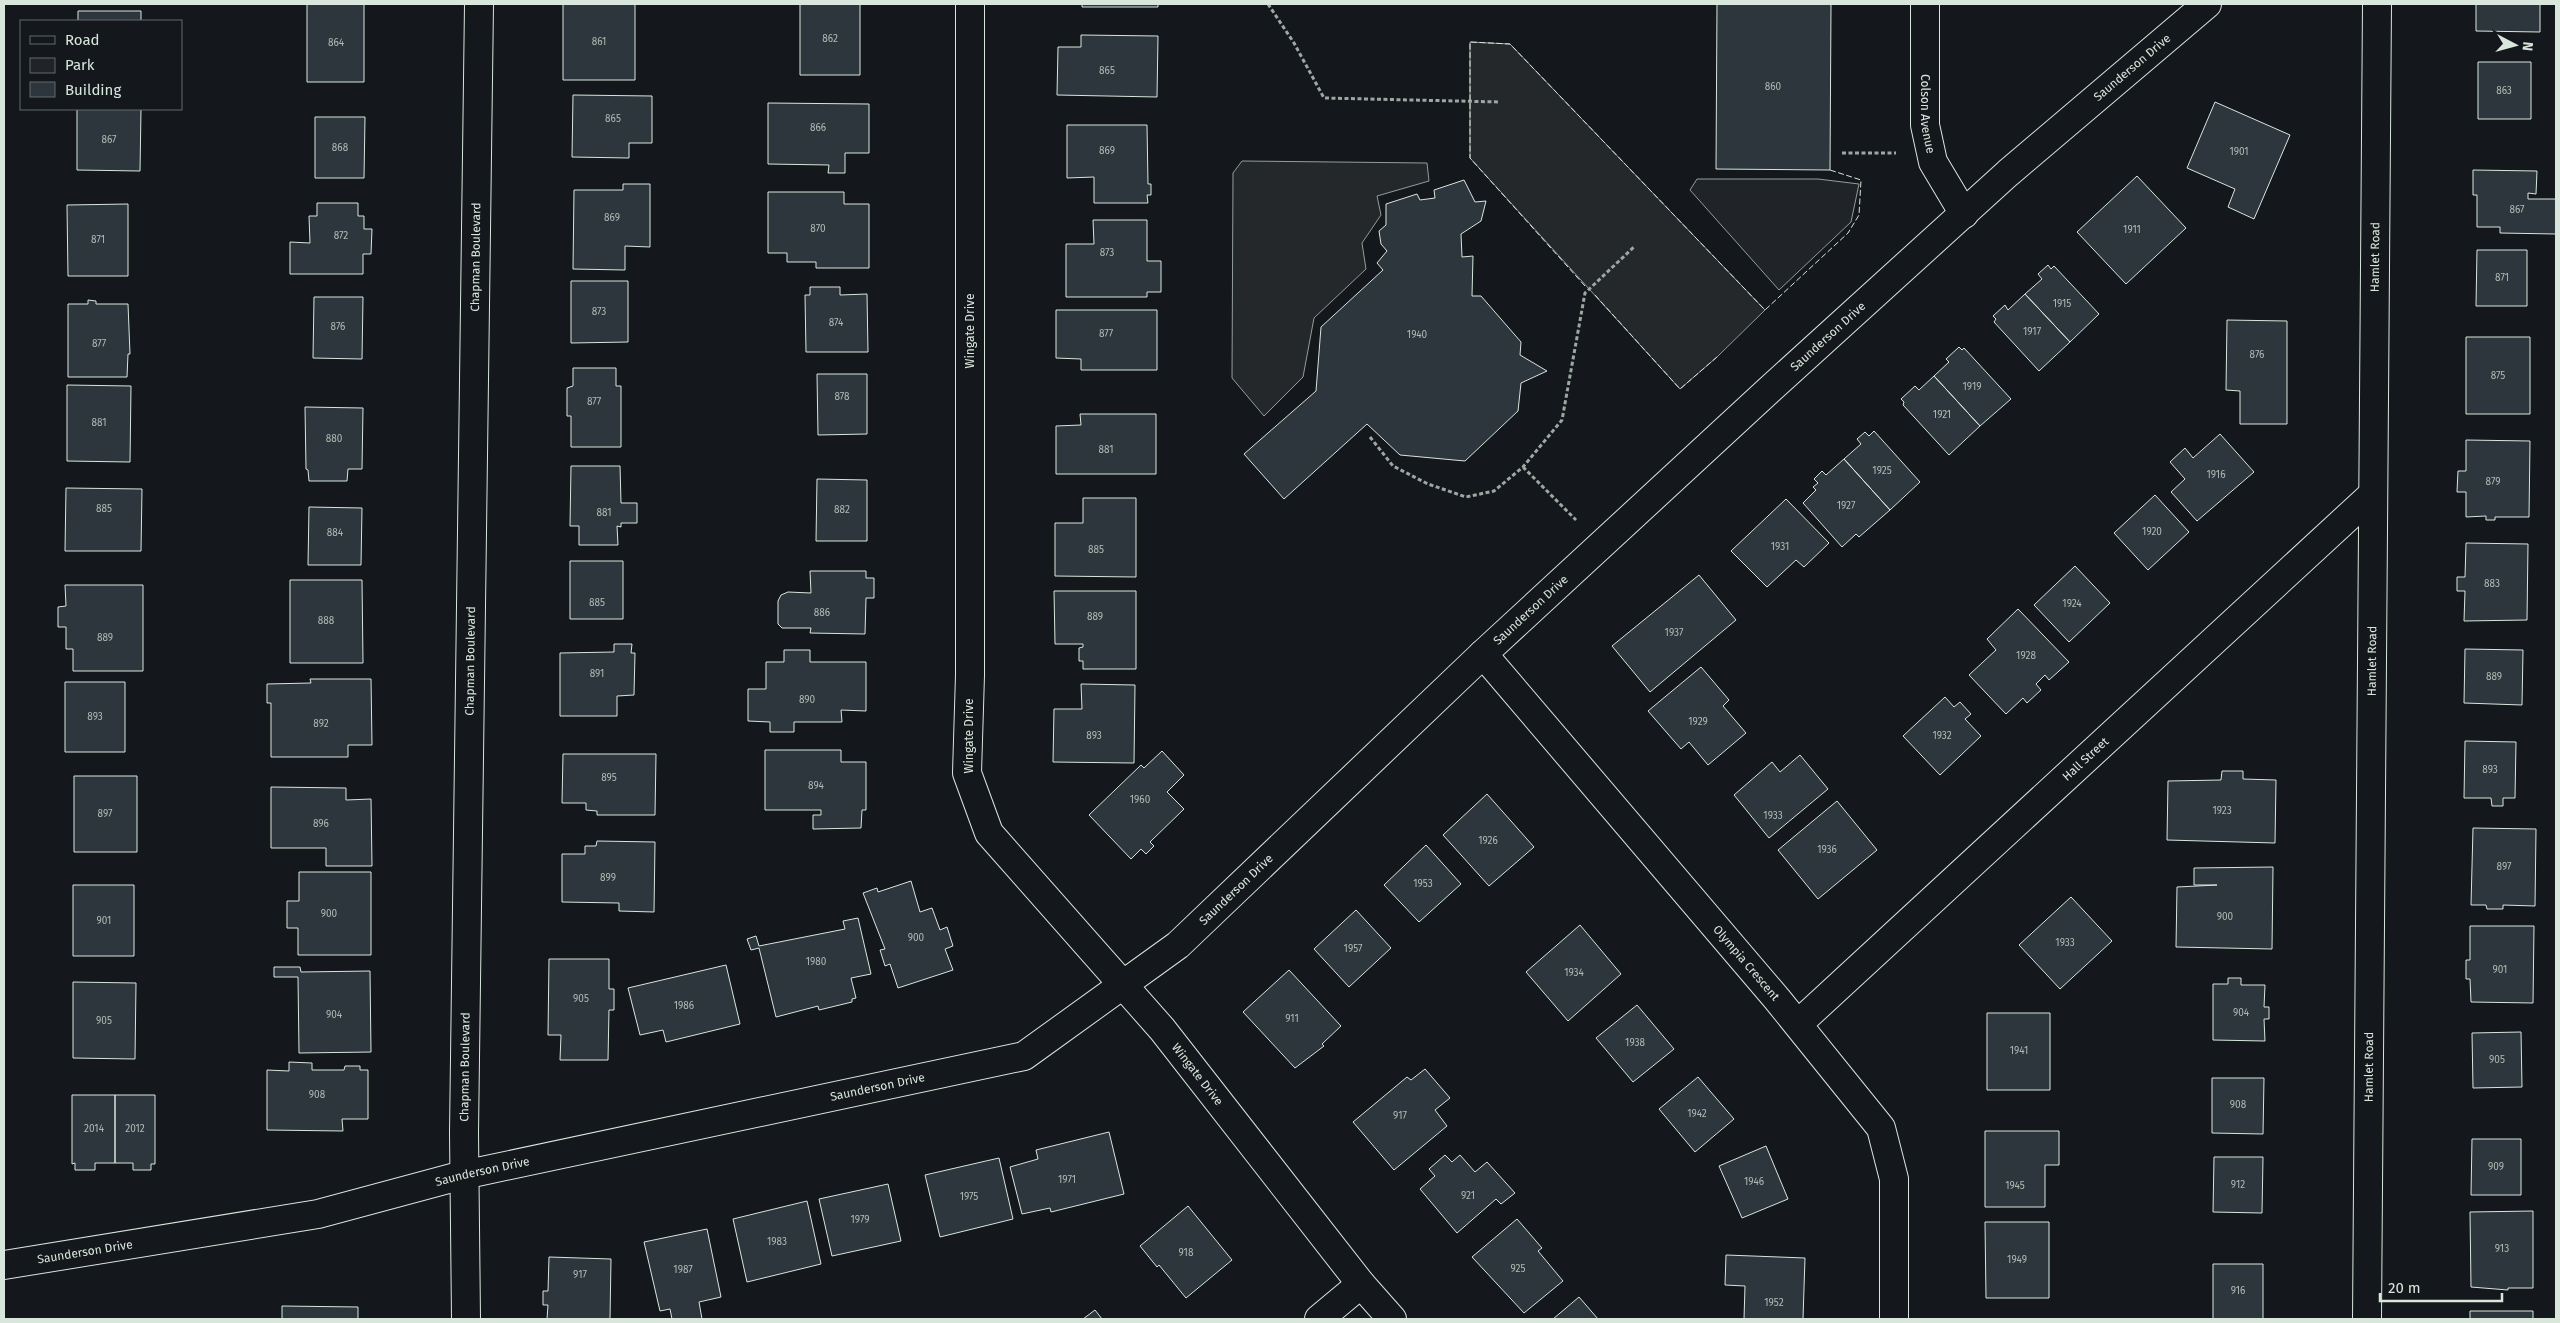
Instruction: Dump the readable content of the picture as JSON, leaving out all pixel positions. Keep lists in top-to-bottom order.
{
  "streets": {
    "street": [
      "Saunderson Drive",
      "Colson Avenue",
      "Chapman Boulevard",
      "Hamlet Road",
      "Wingate Drive",
      "Hall Street",
      "Olympia Crescent"
    ]
  },
  "crossings": [
    ["Saunderson Drive", "Colson Avenue"],
    ["Saunderson Drive", "Chapman Boulevard"],
    ["Saunderson Drive", "Wingate Drive"],
    ["Saunderson Drive", "Olympia Crescent"],
    ["Hamlet Road", "Hall Street"],
    ["Hall Street", "Olympia Crescent"]
  ],
  "house_numbers": [
    "862",
    "861",
    "864",
    "865",
    "860",
    "863",
    "865",
    "866",
    "867",
    "868",
    "869",
    "1901",
    "867",
    "869",
    "870",
    "1911",
    "872",
    "871",
    "873",
    "871",
    "1915",
    "873",
    "874",
    "876",
    "1917",
    "877",
    "1940",
    "877",
    "876",
    "875",
    "1919",
    "878",
    "877",
    "1921",
    "881",
    "880",
    "881",
    "1925",
    "1916",
    "879",
    "1927",
    "885",
    "882",
    "881",
    "1920",
    "884",
    "1931",
    "885",
    "883",
    "885",
    "1924",
    "886",
    "889",
    "888",
    "1937",
    "889",
    "1928",
    "891",
    "889",
    "890",
    "893",
    "1929",
    "892",
    "893",
    "1932",
    "893",
    "895",
    "894",
    "1960",
    "1923",
    "897",
    "1933",
    "896",
    "1926",
    "1936",
    "897",
    "899",
    "1953",
    "900",
    "900",
    "901",
    "900",
    "1933",
    "1957",
    "1980",
    "901",
    "1934",
    "905",
    "1986",
    "904",
    "904",
    "911",
    "905",
    "1938",
    "1941",
    "905",
    "908",
    "908",
    "1942",
    "917",
    "2014",
    "2012",
    "909",
    "1971",
    "1946",
    "912",
    "1945",
    "921",
    "1975",
    "1979",
    "1983",
    "913",
    "918",
    "1949",
    "925",
    "1987",
    "917",
    "916",
    "1952"
  ],
  "legend": ["Road", "Park", "Building"],
  "scale_bar": "20 m",
  "north": "right"
}
